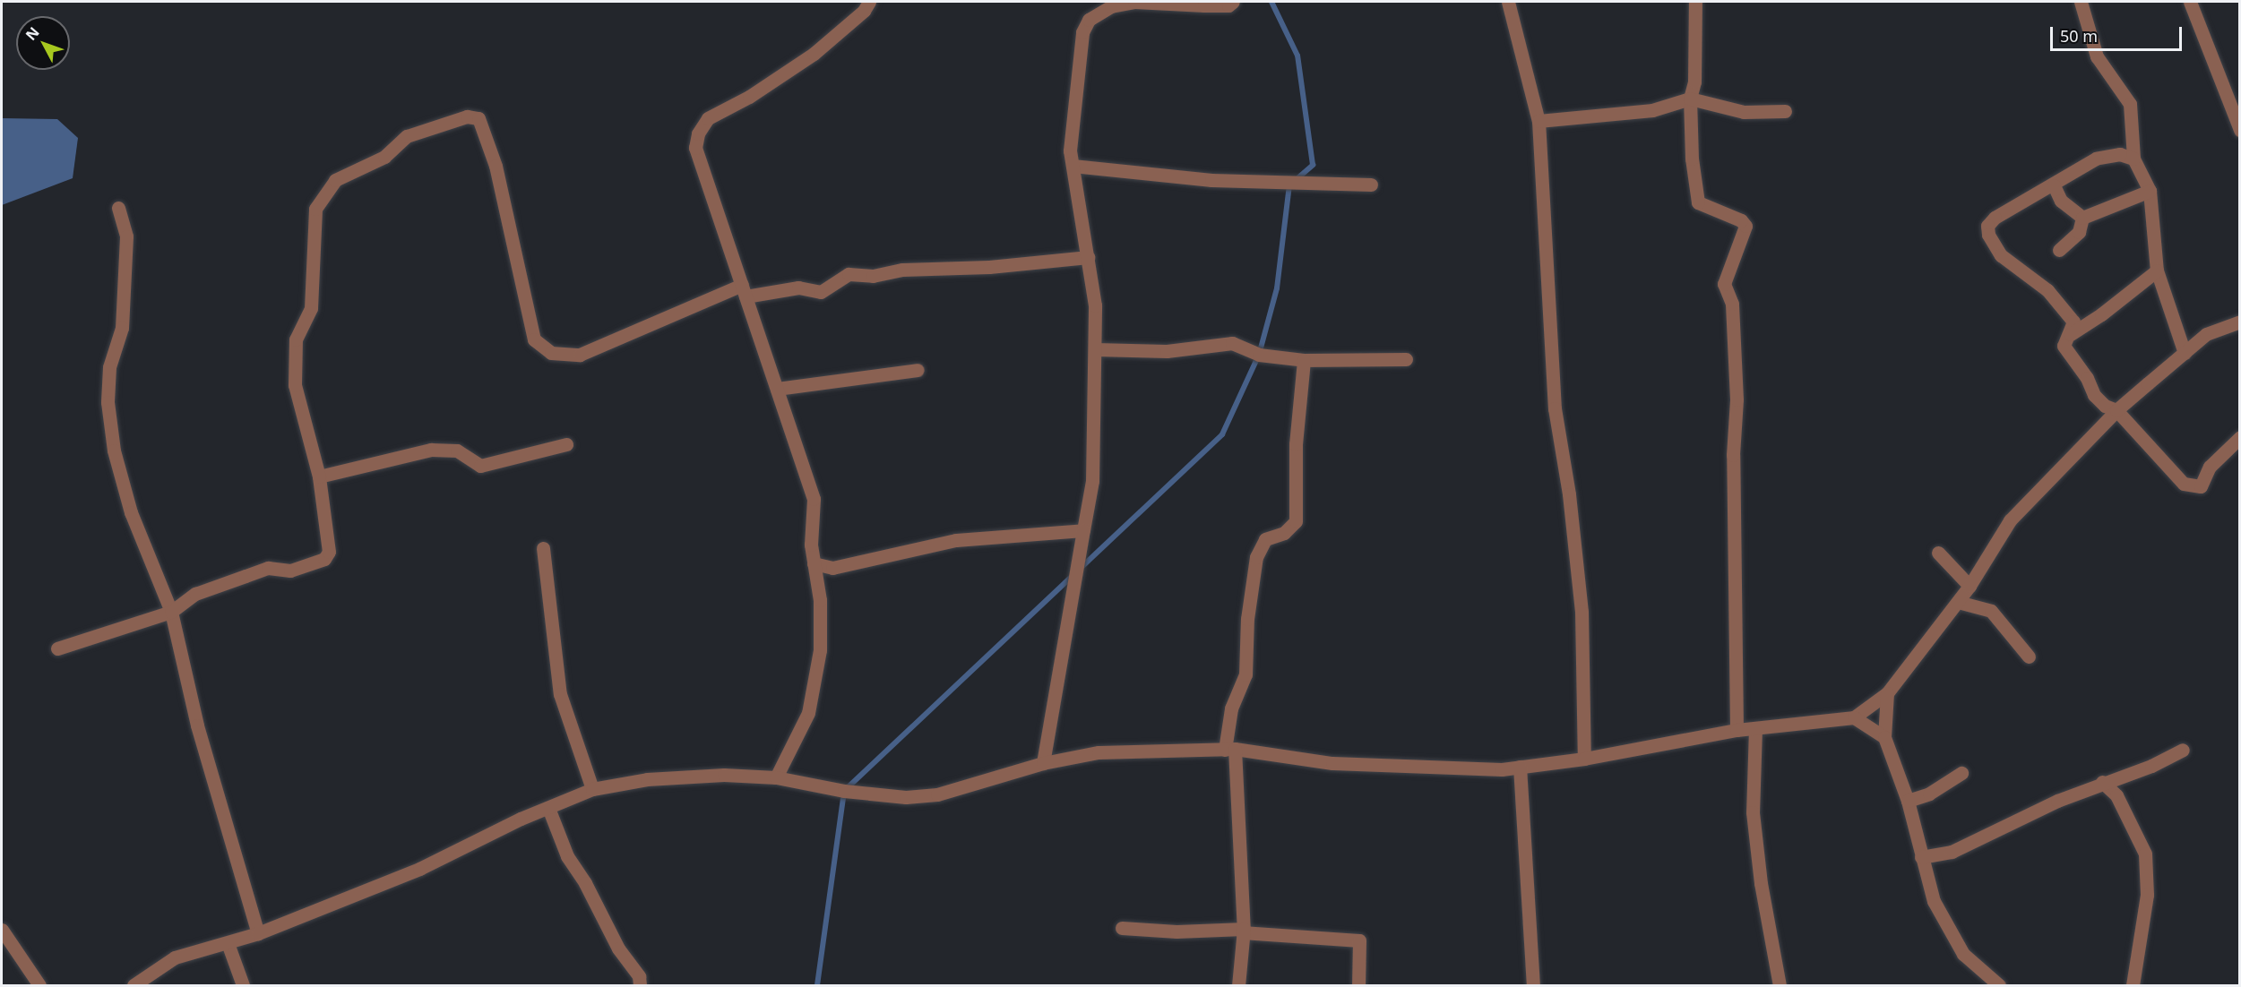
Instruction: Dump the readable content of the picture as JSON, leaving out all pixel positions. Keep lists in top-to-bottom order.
{
  "scale_bar": "50 m",
  "north": "top left"
}
